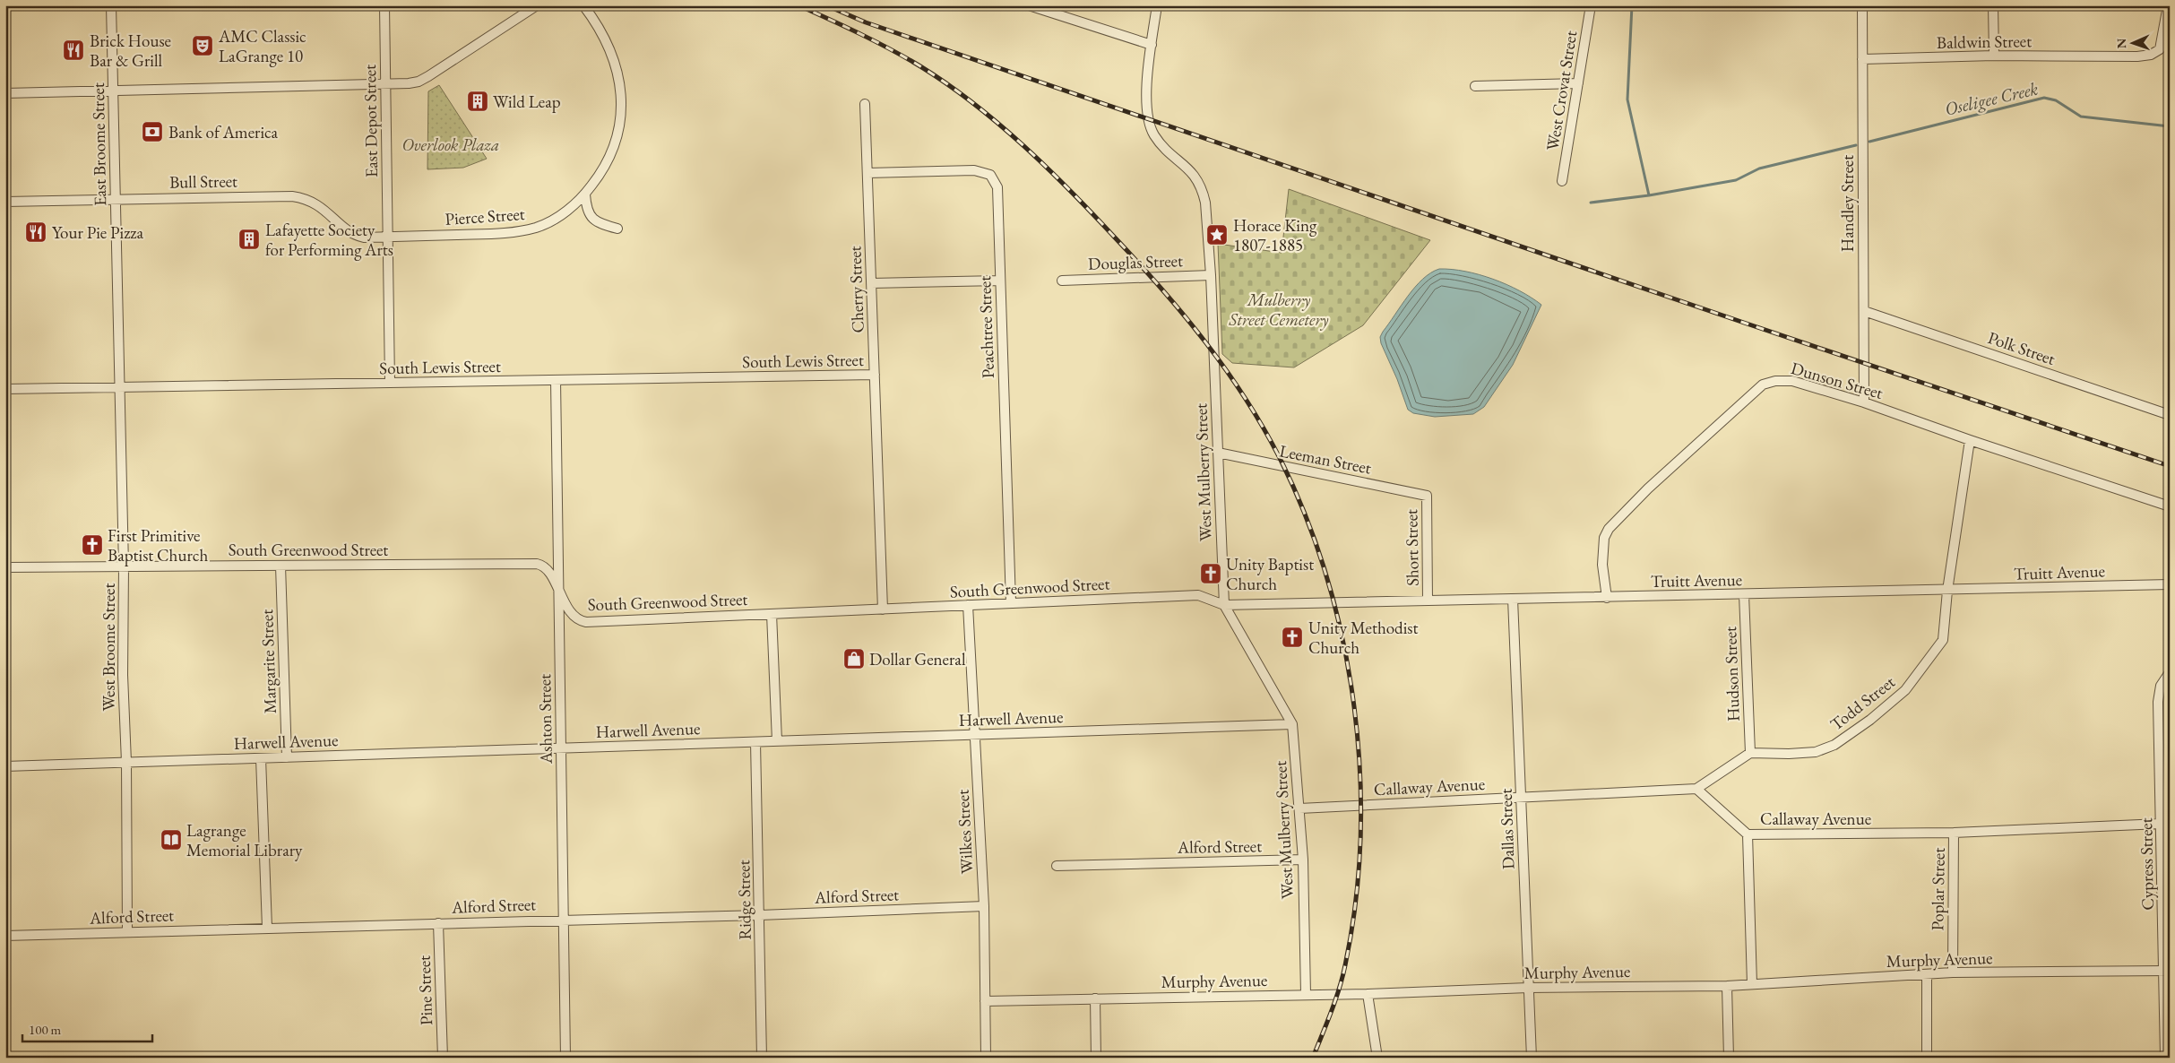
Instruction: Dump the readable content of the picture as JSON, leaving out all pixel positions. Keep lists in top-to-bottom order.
{
  "streets": {
    "street": [
      "Baldwin Street",
      "West Crovat Street",
      "East Depot Street",
      "East Broome Street",
      "Bull Street",
      "Handley Street",
      "Pierce Street",
      "Douglas Street",
      "Cherry Street",
      "Peachtree Street",
      "Polk Street",
      "South Lewis Street",
      "Dunson Street",
      "Leeman Street",
      "West Mulberry Street",
      "Short Street",
      "South Greenwood Street",
      "Truitt Avenue",
      "West Broome Street",
      "Margarite Street",
      "Hudson Street",
      "Todd Street",
      "Harwell Avenue",
      "Ashton Street",
      "Callaway Avenue",
      "Dallas Street",
      "Wilkes Street",
      "Alford Street",
      "Cypress Street",
      "Poplar Street",
      "Ridge Street",
      "Murphy Avenue",
      "Pine Street"
    ]
  },
  "crossings": [
    ["Baldwin Street", "Handley Street"],
    ["East Depot Street", "Bull Street"],
    ["East Depot Street", "Pierce Street"],
    ["East Depot Street", "South Lewis Street"],
    ["East Broome Street", "Bull Street"],
    ["East Broome Street", "West Broome Street"],
    ["Bull Street", "Pierce Street"],
    ["Handley Street", "Polk Street"],
    ["Handley Street", "Dunson Street"],
    ["Douglas Street", "West Mulberry Street"],
    ["Cherry Street", "Peachtree Street"],
    ["Cherry Street", "South Lewis Street"],
    ["Cherry Street", "South Greenwood Street"],
    ["Peachtree Street", "South Greenwood Street"],
    ["South Lewis Street", "West Broome Street"],
    ["South Lewis Street", "Ashton Street"],
    ["Dunson Street", "Truitt Avenue"],
    ["Dunson Street", "Todd Street"],
    ["Leeman Street", "West Mulberry Street"],
    ["Leeman Street", "Short Street"],
    ["West Mulberry Street", "South Greenwood Street"],
    ["West Mulberry Street", "Truitt Avenue"],
    ["West Mulberry Street", "Harwell Avenue"],
    ["West Mulberry Street", "Callaway Avenue"],
    ["West Mulberry Street", "Alford Street"],
    ["West Mulberry Street", "Murphy Avenue"],
    ["Short Street", "Truitt Avenue"],
    ["South Greenwood Street", "Truitt Avenue"],
    ["South Greenwood Street", "West Broome Street"],
    ["South Greenwood Street", "Margarite Street"],
    ["South Greenwood Street", "Ashton Street"],
    ["South Greenwood Street", "Wilkes Street"],
    ["Truitt Avenue", "Hudson Street"],
    ["Truitt Avenue", "Todd Street"],
    ["Truitt Avenue", "Dallas Street"],
    ["West Broome Street", "Harwell Avenue"],
    ["West Broome Street", "Alford Street"],
    ["Margarite Street", "Harwell Avenue"],
    ["Hudson Street", "Todd Street"],
    ["Harwell Avenue", "Ashton Street"],
    ["Harwell Avenue", "Wilkes Street"],
    ["Harwell Avenue", "Ridge Street"],
    ["Ashton Street", "Alford Street"],
    ["Callaway Avenue", "Dallas Street"],
    ["Callaway Avenue", "Cypress Street"],
    ["Callaway Avenue", "Poplar Street"],
    ["Dallas Street", "Murphy Avenue"],
    ["Wilkes Street", "Alford Street"],
    ["Wilkes Street", "Murphy Avenue"],
    ["Alford Street", "Ridge Street"],
    ["Alford Street", "Pine Street"],
    ["Cypress Street", "Murphy Avenue"],
    ["Poplar Street", "Murphy Avenue"]
  ],
  "water": ["Oseligee Creek"],
  "parks": ["Overlook Plaza", "Mulberry Street Cemetery"],
  "places": {
    "theatre": ["AMC Classic LaGrange 10"],
    "restaurant": ["Brick House Bar & Grill", "Your Pie Pizza"],
    "building": ["Wild Leap", "Lafayette Society for Performing Arts"],
    "bank": ["Bank of America"],
    "place": ["Horace King 1807-1885"],
    "church": ["First Primitive Baptist Church", "Unity Baptist Church", "Unity Methodist Church"],
    "shop": ["Dollar General"],
    "library": ["Lagrange Memorial Library"]
  },
  "scale_bar": "100 m",
  "north": "left"
}
